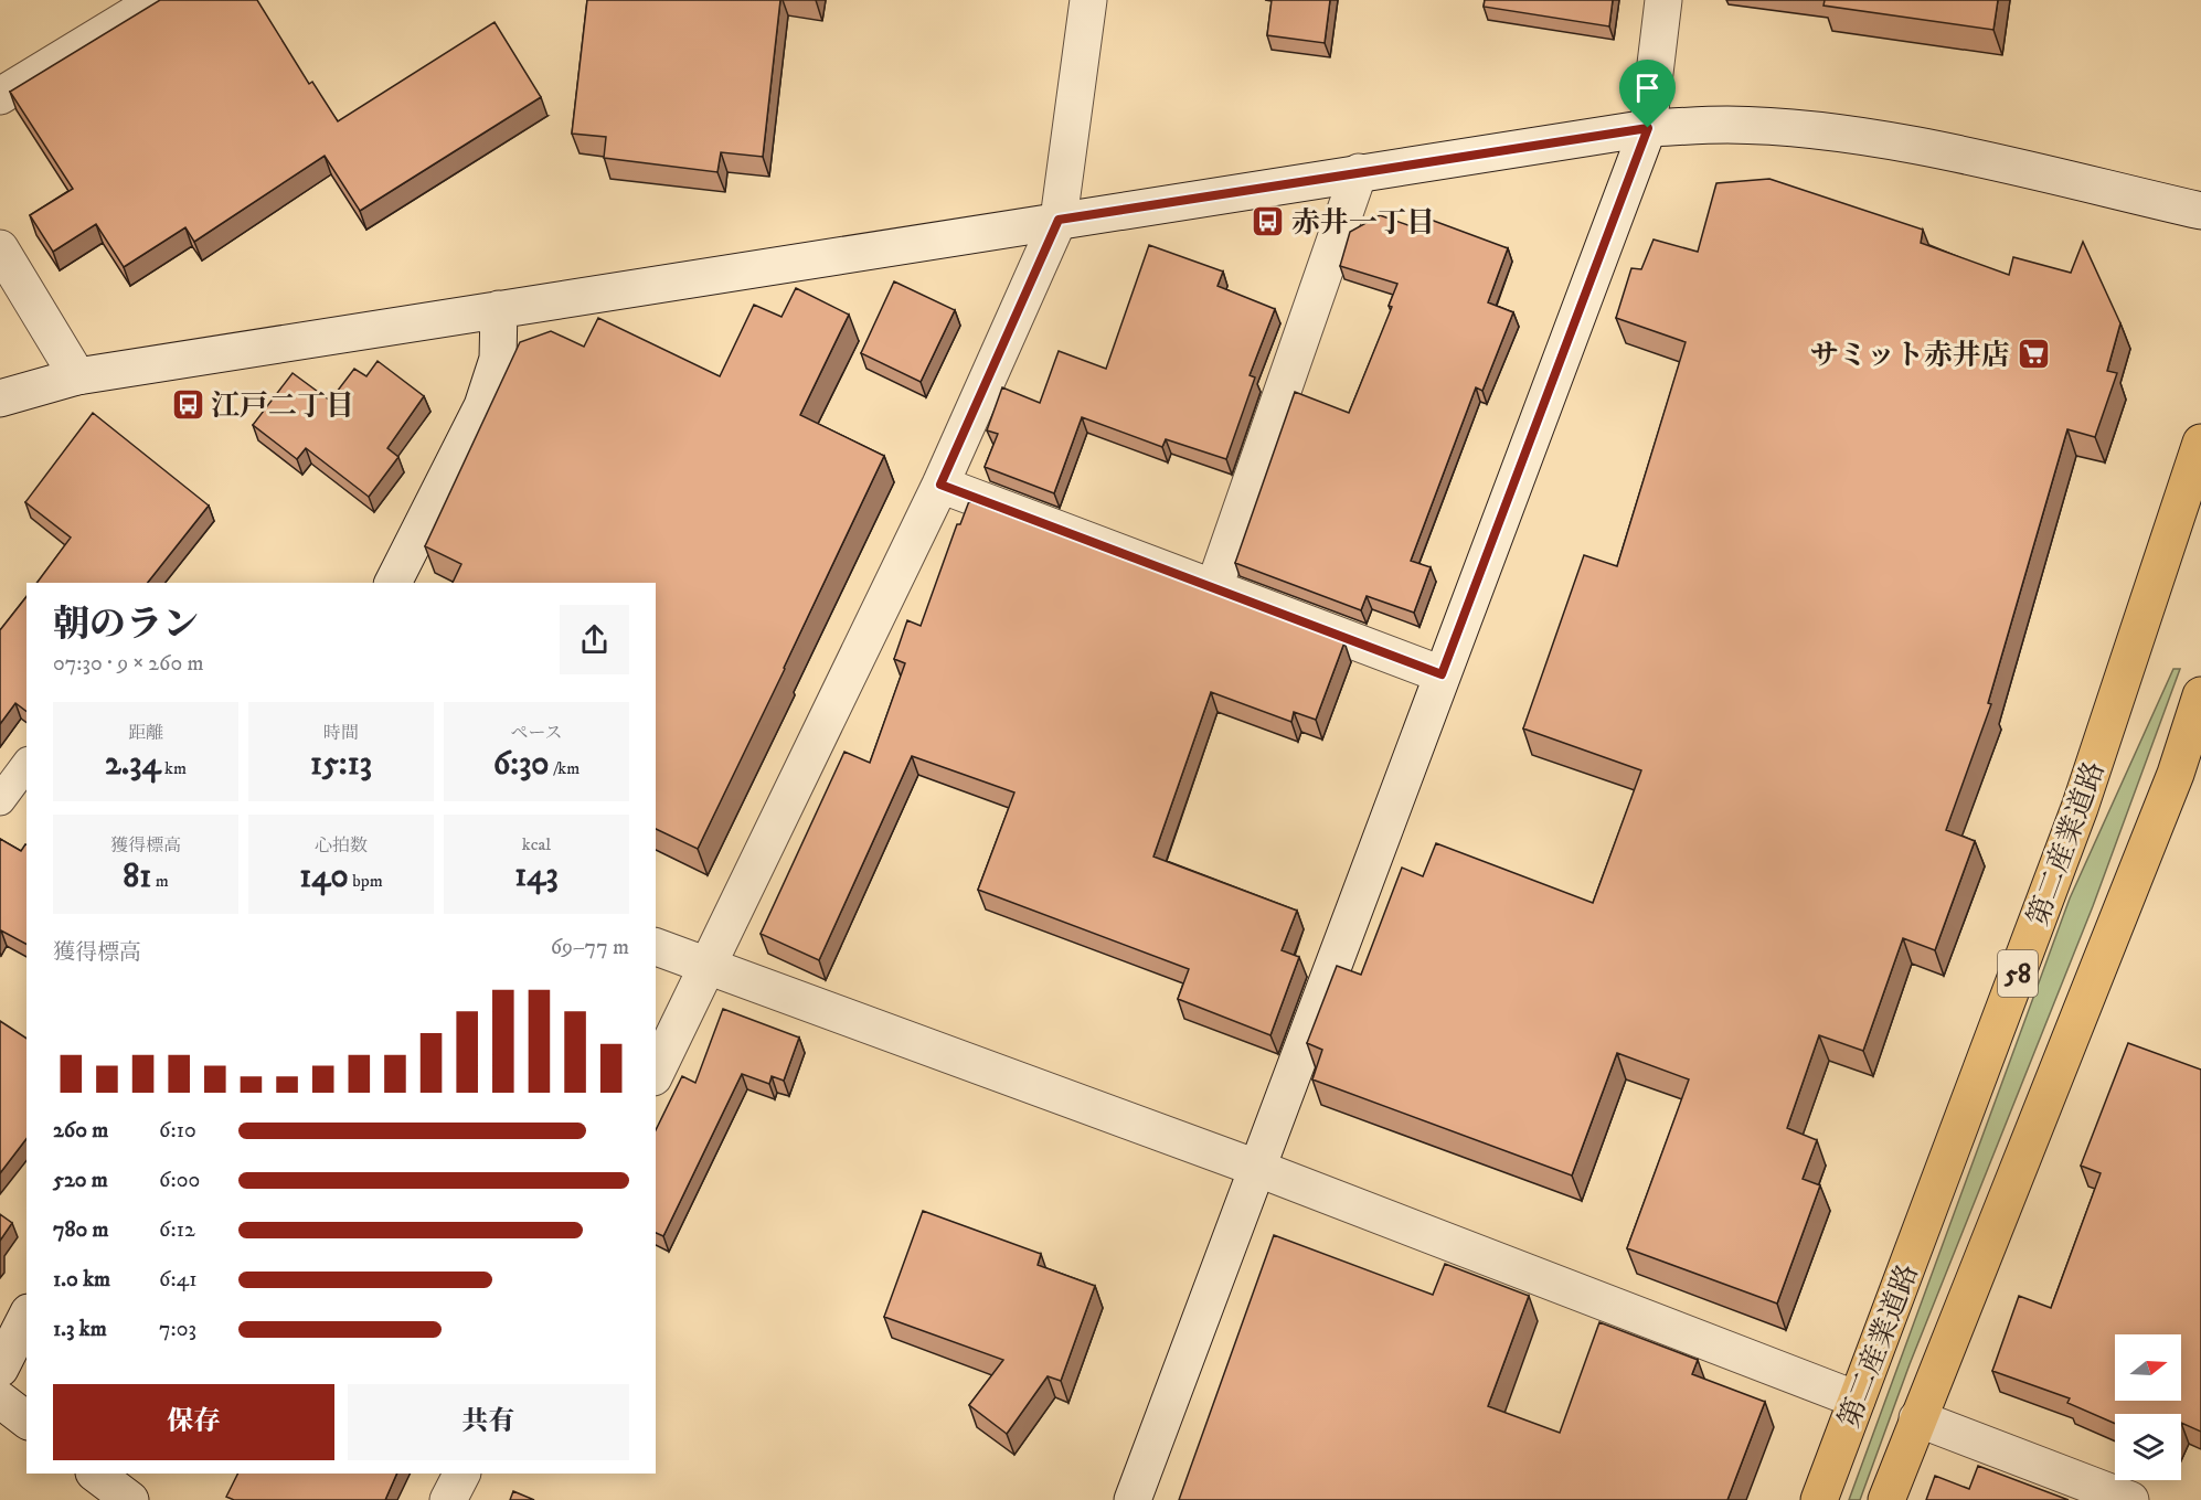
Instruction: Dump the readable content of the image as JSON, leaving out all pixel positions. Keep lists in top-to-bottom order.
{
  "streets": {
    "main road": ["第二産業道路", "58"]
  },
  "places": {
    "bus stop": ["赤井一丁目", "江戸二丁目"],
    "supermarket": ["サミット赤井店"]
  },
  "north": "right",
  "page": {
    "heading": ["朝のラン", "07:30 · 9 × 260 m"],
    "stats": [
      ["距離", "2.34 km"],
      ["時間", "15:13"],
      ["ペース", "6:30 /km"],
      ["獲得標高", "81 m"],
      ["心拍数", "140 bpm"],
      ["kcal", "143"]
    ],
    "chart": ["獲得標高", "69–77 m"],
    "list": [
      {
        "name": "260 m",
        "note": "6:10"
      },
      {
        "name": "520 m",
        "note": "6:00"
      },
      {
        "name": "780 m",
        "note": "6:12"
      },
      {
        "name": "1.0 km",
        "note": "6:41"
      },
      {
        "name": "1.3 km",
        "note": "7:03"
      }
    ],
    "buttons": ["保存", "共有"]
  }
}
